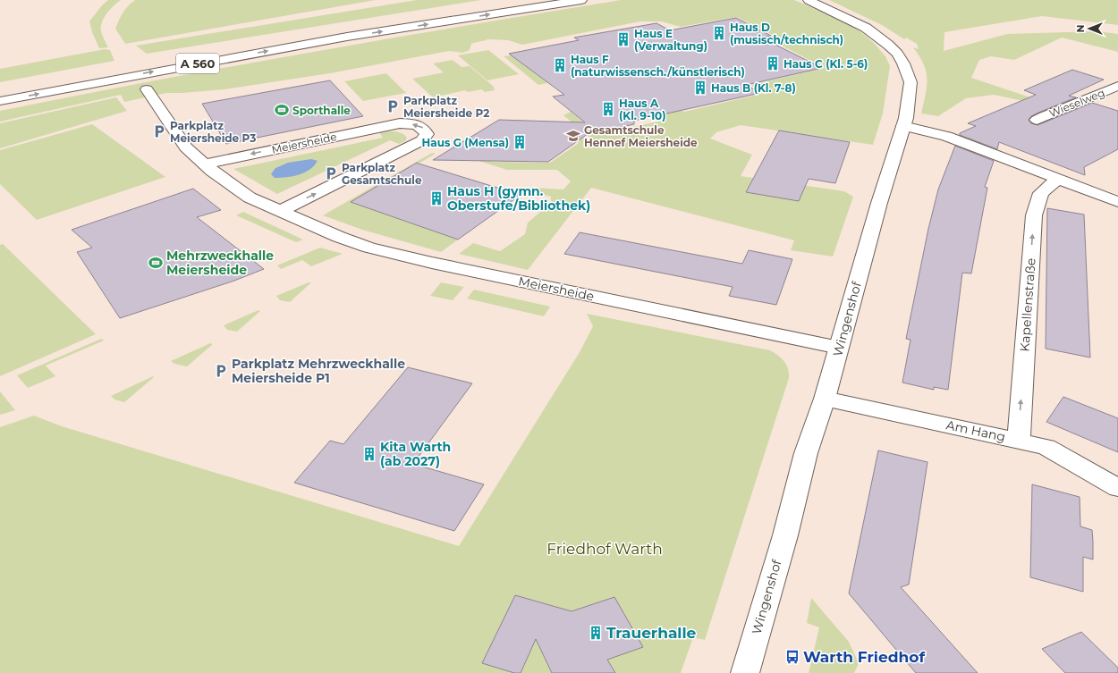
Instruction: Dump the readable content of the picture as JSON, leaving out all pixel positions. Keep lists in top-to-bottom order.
{
  "streets": {
    "main road": [
      "A 560",
      "Wieselweg",
      "Meiersheide",
      "Kapellenstraße",
      "Wingenshof",
      "Am Hang"
    ]
  },
  "crossings": [
    ["Meiersheide", "Wingenshof"],
    ["Kapellenstraße", "Am Hang"],
    ["Wingenshof", "Am Hang"]
  ],
  "one_way": ["Kapellenstraße"],
  "parks": ["Friedhof Warth"],
  "places": {
    "building": [
      "Haus D (musisch/technisch)",
      "Haus E (Verwaltung)",
      "Haus C (Kl. 5-6)",
      "Haus F (naturwissensch./künstlerisch)",
      "Haus B (Kl. 7-8)",
      "Haus A (Kl. 9-10)",
      "Haus G (Mensa)",
      "Haus H (gymn. Oberstufe/Bibliothek)",
      "Kita Warth (ab 2027)",
      "Trauerhalle"
    ],
    "parking": [
      "Parkplatz Meiersheide P2",
      "Parkplatz Meiersheide P3",
      "Parkplatz Gesamtschule",
      "Parkplatz Mehrzweckhalle Meiersheide P1"
    ],
    "sports": ["Sporthalle", "Mehrzweckhalle Meiersheide"],
    "school or university": ["Gesamtschule Hennef Meiersheide"],
    "bus stop": ["Warth Friedhof"]
  },
  "north": "left"
}
